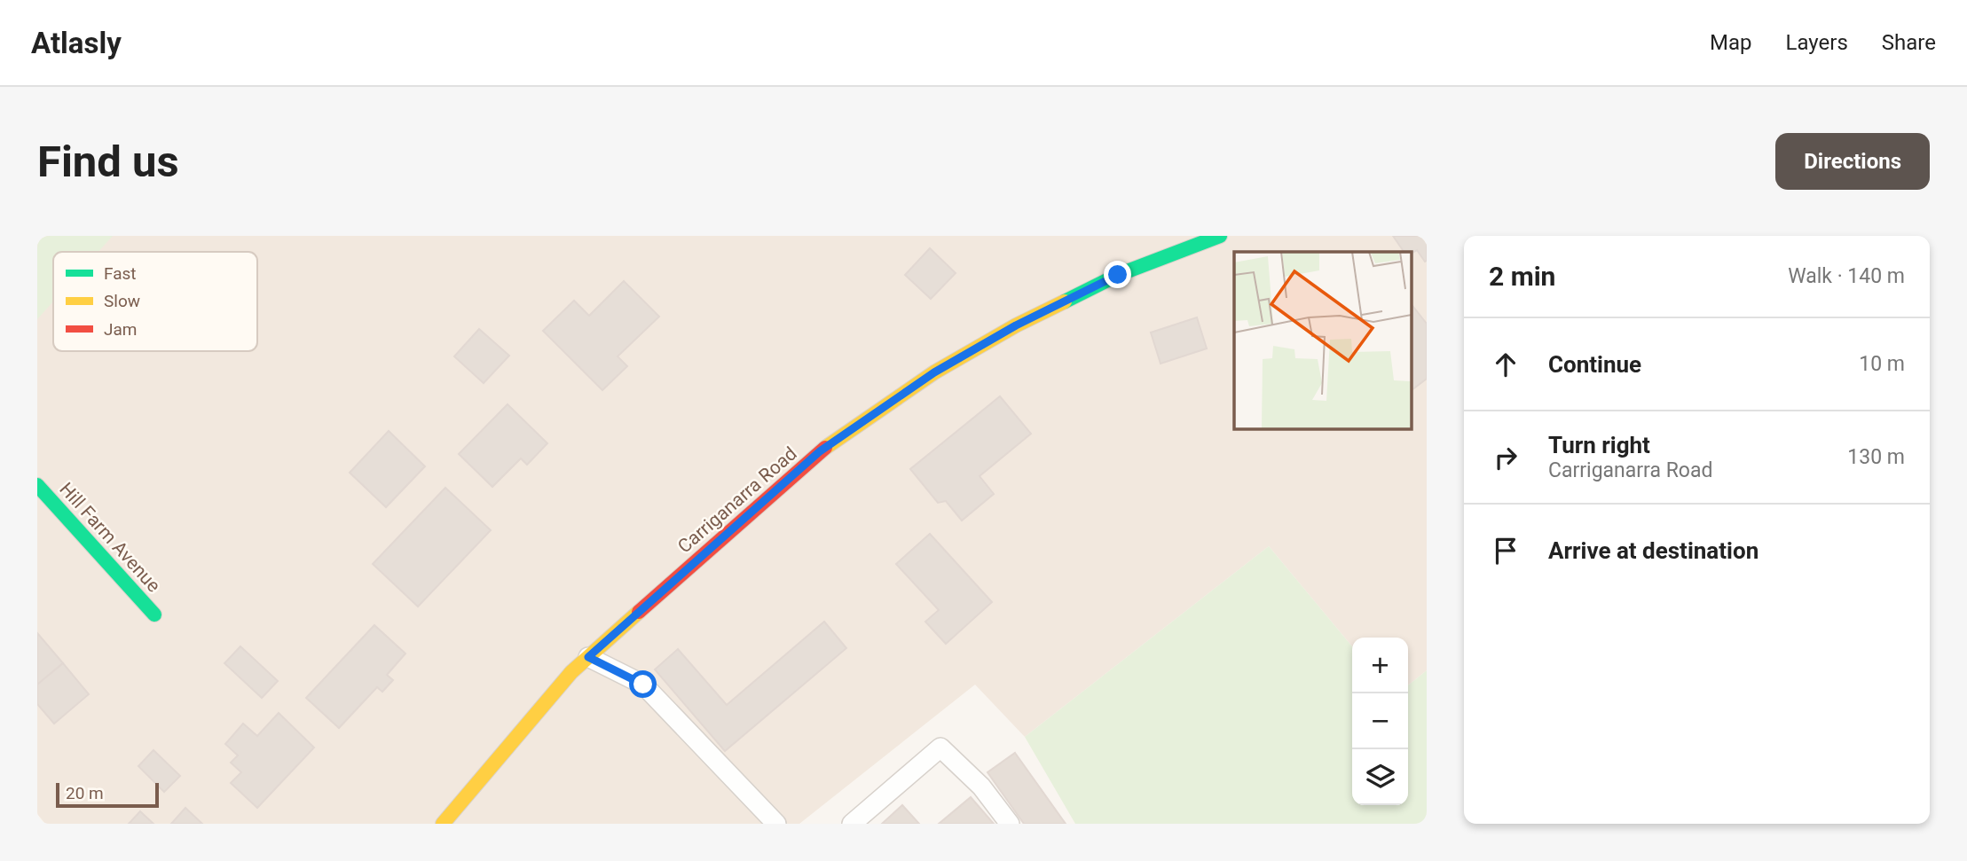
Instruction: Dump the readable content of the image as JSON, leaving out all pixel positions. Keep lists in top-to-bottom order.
{
  "streets": {
    "street": ["Carriganarra Road", "Hill Farm Avenue"]
  },
  "legend": ["Fast", "Slow", "Jam"],
  "scale_bar": "20 m",
  "page": {
    "header": "Atlasly",
    "nav": ["Map", "Layers", "Share"],
    "buttons": "Directions",
    "title": "Find us",
    "heading": ["2 min", "Walk · 140 m"],
    "list": [
      ["Continue", "10 m"],
      ["Turn right", "Carriganarra Road", "130 m"],
      "Arrive at destination"
    ],
    "map_buttons": ["+", "−"],
    "scale": "20 m"
  }
}
